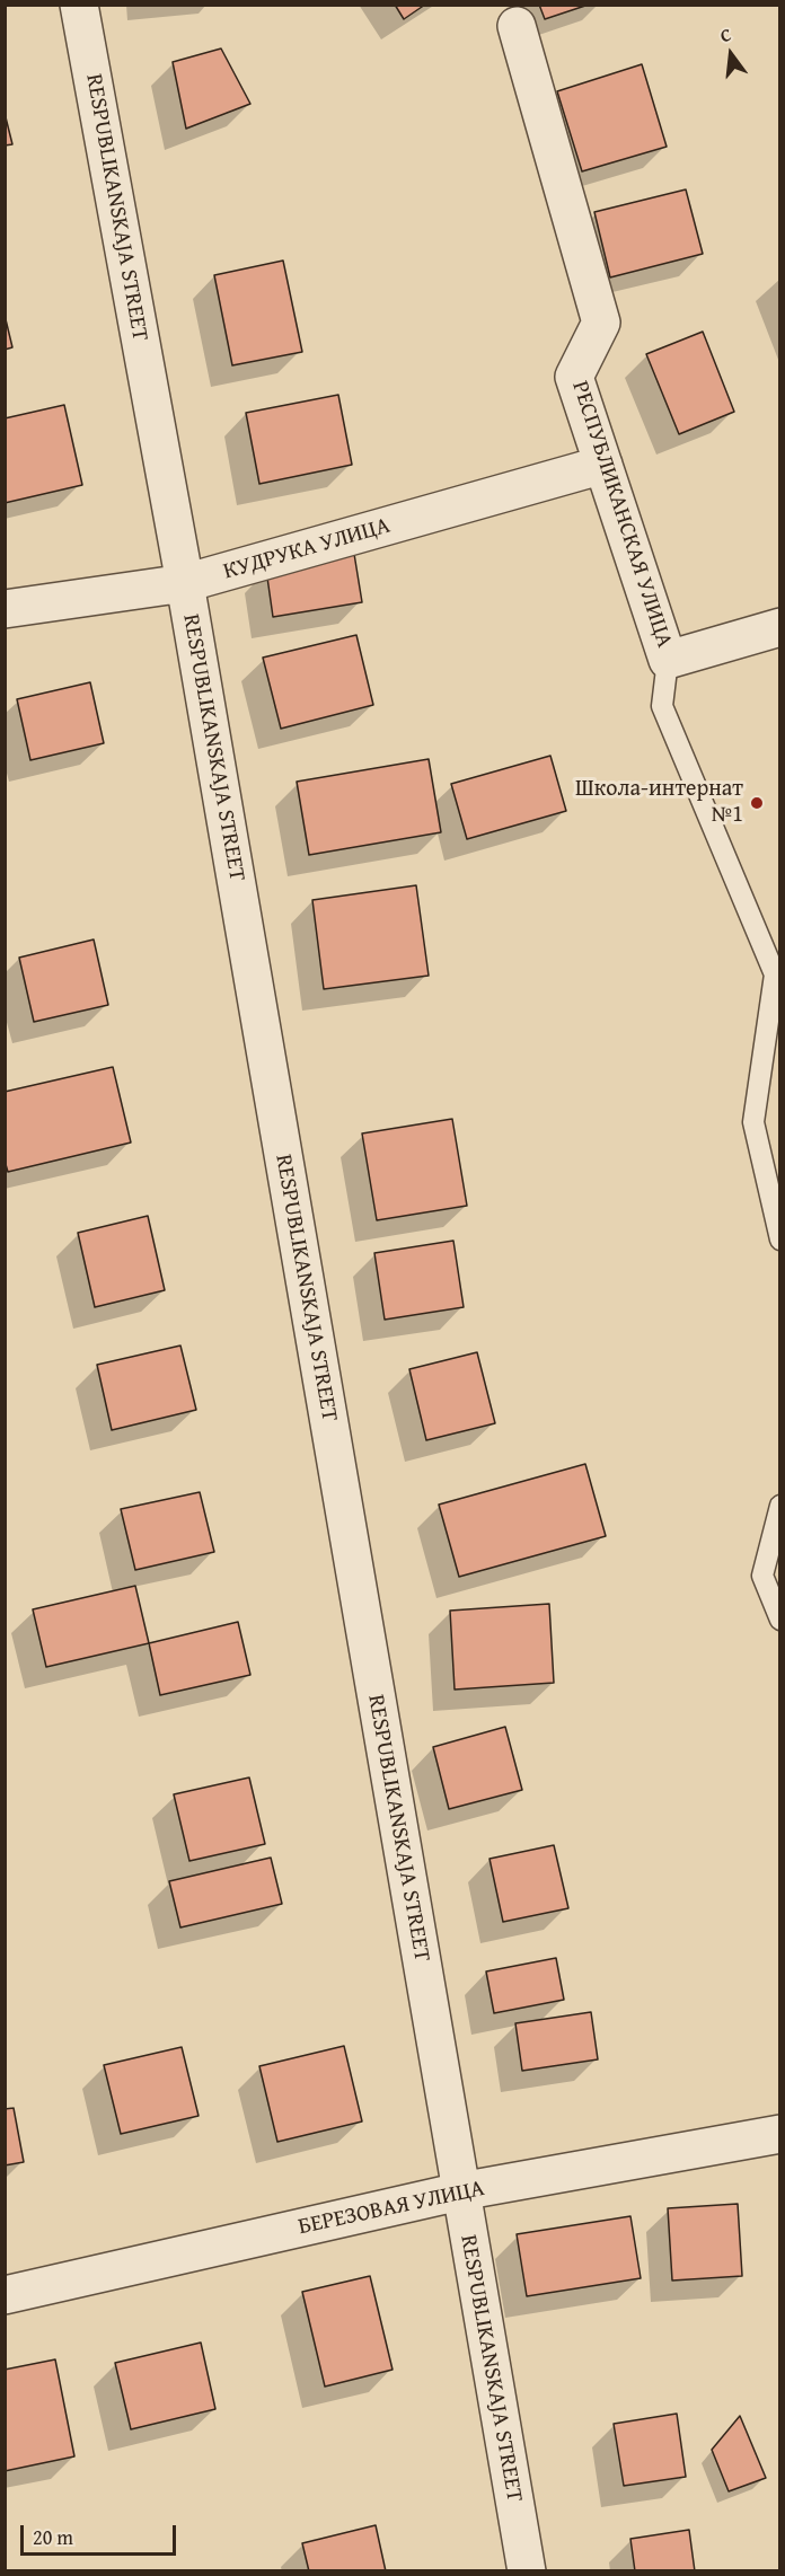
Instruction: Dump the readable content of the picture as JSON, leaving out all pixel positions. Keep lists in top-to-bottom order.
{
  "streets": {
    "street": [
      "RESPUBLIKANSKAJA STREET",
      "РЕСПУБЛИКАНСКАЯ УЛИЦА",
      "КУДРУКА УЛИЦА",
      "БЕРЕЗОВАЯ УЛИЦА"
    ]
  },
  "crossings": [
    ["RESPUBLIKANSKAJA STREET", "КУДРУКА УЛИЦА"],
    ["RESPUBLIKANSKAJA STREET", "БЕРЕЗОВАЯ УЛИЦА"],
    ["РЕСПУБЛИКАНСКАЯ УЛИЦА", "КУДРУКА УЛИЦА"]
  ],
  "places": ["Школа-интернат №1"],
  "scale_bar": "20 m",
  "north": "top"
}
